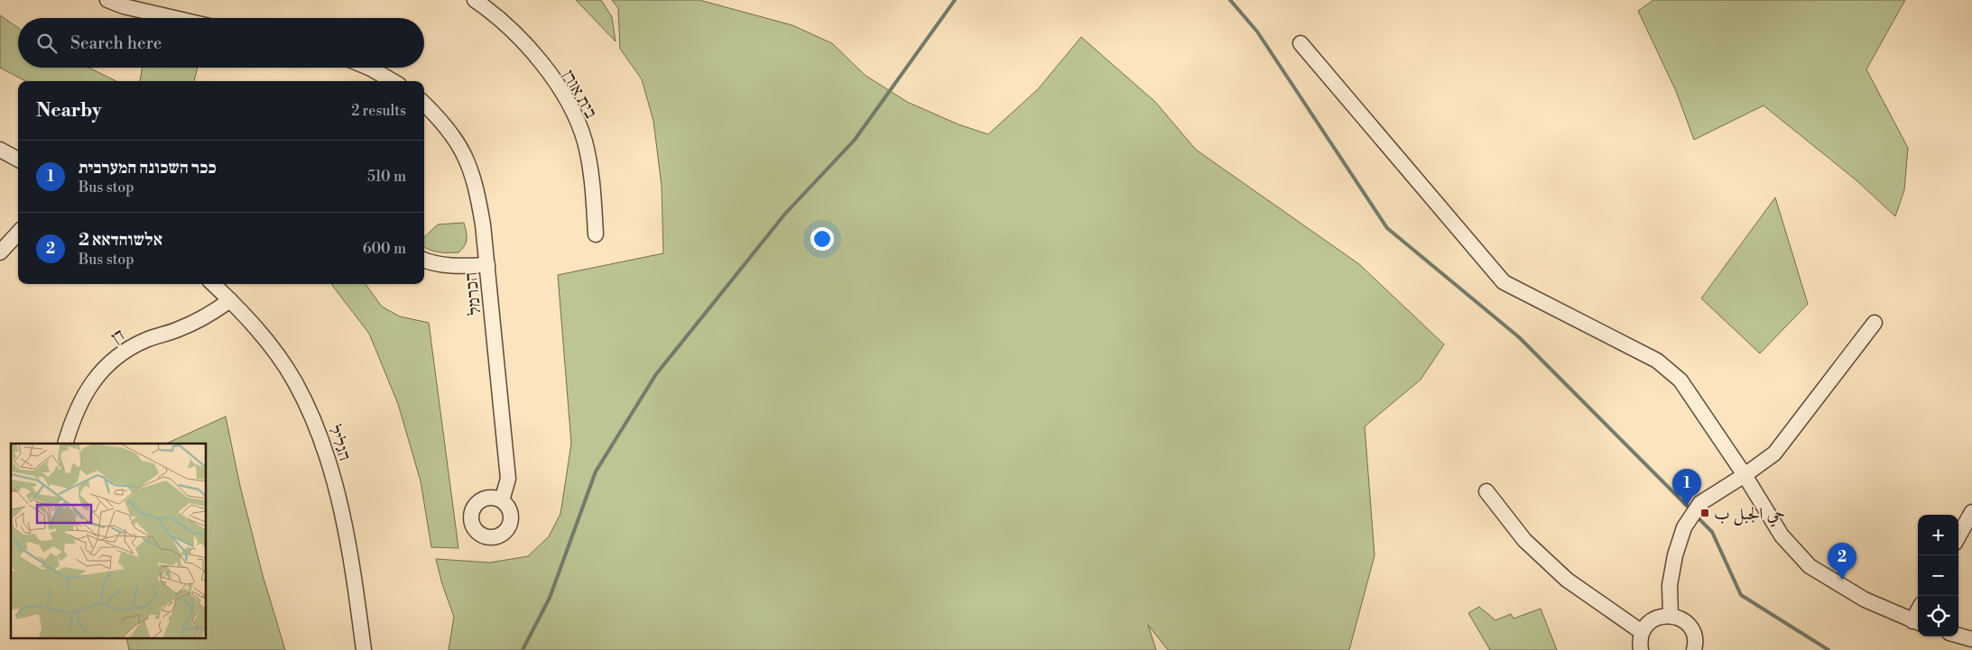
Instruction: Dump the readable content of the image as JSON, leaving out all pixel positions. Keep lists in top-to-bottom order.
{
  "streets": {
    "street": [
      "בית אורן",
      "הכרמל",
      "דן",
      "הגליל"
    ]
  },
  "crossings": [
    ["דן", "הגליל"]
  ],
  "places": {
    "transit": ["حي الجبل ب"]
  },
  "page": {
    "search": "Search here",
    "heading": ["Nearby", "2 results"],
    "list": [
      {
        "mark": "1",
        "name": "ככר השכונה המערבית",
        "note": "Bus stop",
        "value": "510 m"
      },
      {
        "mark": "2",
        "name": "אלשוהדאא 2",
        "note": "Bus stop",
        "value": "600 m"
      }
    ],
    "pins": ["1", "2"],
    "map_buttons": ["+", "−"]
  }
}
